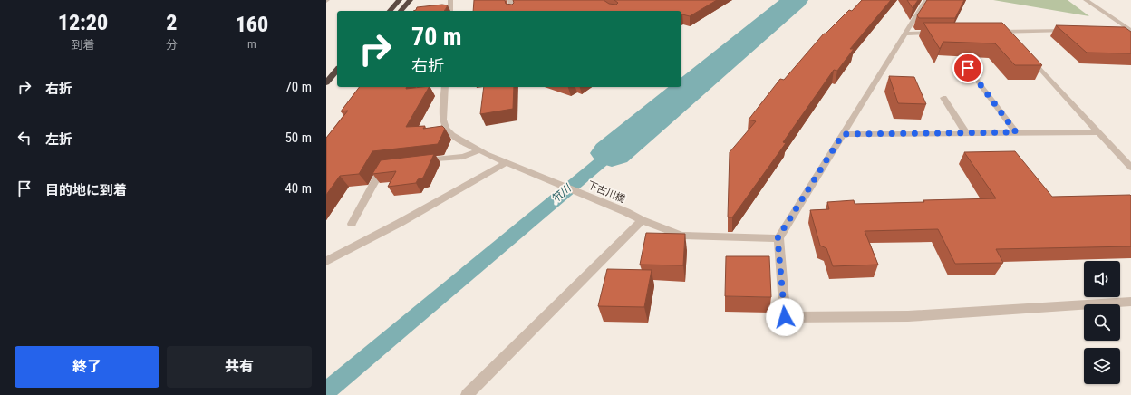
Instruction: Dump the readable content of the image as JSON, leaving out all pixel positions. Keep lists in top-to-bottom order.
{
  "streets": {
    "street": ["下古川橋"]
  },
  "water": ["笊川"],
  "page": {
    "eta": [
      "12:20",
      "到着",
      "2",
      "分",
      "160",
      "m"
    ],
    "turn": ["70 m", "右折"],
    "list": [
      {
        "name": "右折",
        "value": "70 m"
      },
      {
        "name": "左折",
        "value": "50 m"
      },
      {
        "name": "目的地に到着",
        "value": "40 m"
      }
    ],
    "buttons": ["終了", "共有"]
  }
}
